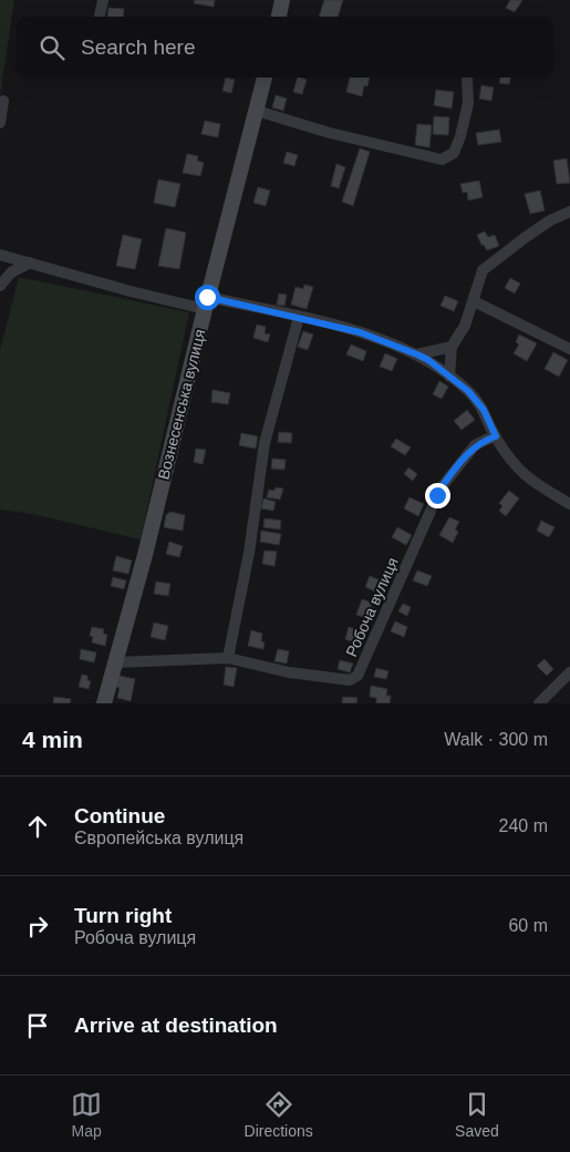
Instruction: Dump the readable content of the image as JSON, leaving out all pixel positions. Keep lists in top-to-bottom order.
{
  "streets": {
    "main road": ["Вознесенська вулиця"],
    "street": ["Робоча вулиця"]
  },
  "crossings": [
    ["Вознесенська вулиця", "Робоча вулиця"]
  ],
  "page": {
    "search": "Search here",
    "heading": ["4 min", "Walk · 300 m"],
    "list": [
      ["Continue", "Європейська вулиця", "240 m"],
      ["Turn right", "Робоча вулиця", "60 m"],
      "Arrive at destination"
    ],
    "nav": ["Map", "Directions", "Saved"]
  }
}
